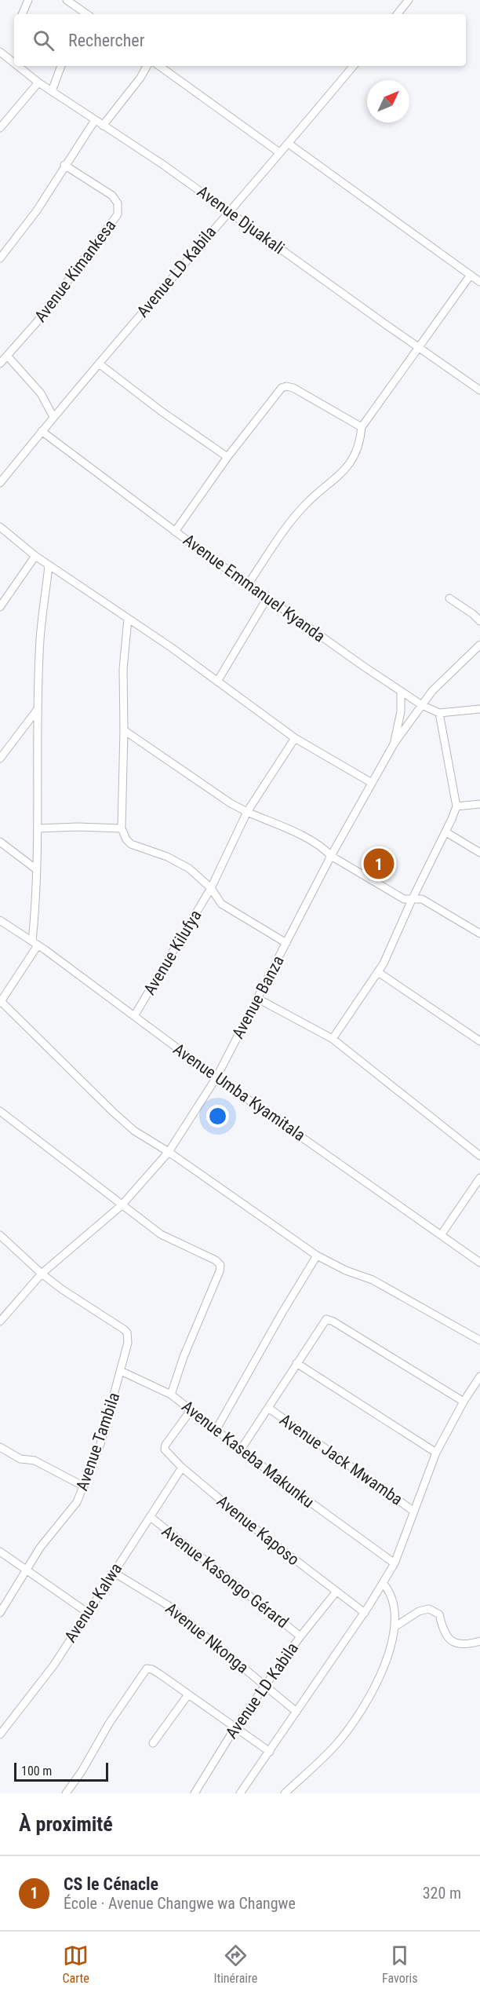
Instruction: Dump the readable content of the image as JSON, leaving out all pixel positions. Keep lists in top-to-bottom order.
{
  "streets": {
    "street": [
      "Avenue Djuakali",
      "Avenue Kimankesa",
      "Avenue LD Kabila",
      "Avenue Emmanuel Kyanda",
      "Avenue Kilufya",
      "Avenue Banza",
      "Avenue Umba Kyamitala",
      "Avenue Tambila",
      "Avenue Kaseba Makunku",
      "Avenue Jack Mwamba",
      "Avenue Kaposo",
      "Avenue Kasongo Gérard",
      "Avenue Kalwa",
      "Avenue Nkonga"
    ]
  },
  "crossings": [
    ["Avenue Djuakali", "Avenue LD Kabila"],
    ["Avenue LD Kabila", "Avenue Emmanuel Kyanda"],
    ["Avenue LD Kabila", "Avenue Kaposo"],
    ["Avenue LD Kabila", "Avenue Kasongo Gérard"],
    ["Avenue LD Kabila", "Avenue Nkonga"],
    ["Avenue Emmanuel Kyanda", "Avenue Banza"],
    ["Avenue Kilufya", "Avenue Umba Kyamitala"],
    ["Avenue Banza", "Avenue Umba Kyamitala"],
    ["Avenue Banza", "Avenue Tambila"],
    ["Avenue Tambila", "Avenue Kaseba Makunku"],
    ["Avenue Kaseba Makunku", "Avenue Kaposo"],
    ["Avenue Kaposo", "Avenue Kalwa"],
    ["Avenue Kasongo Gérard", "Avenue Kalwa"],
    ["Avenue Kalwa", "Avenue Nkonga"]
  ],
  "scale_bar": "100 m",
  "north": "top right",
  "page": {
    "search": "Rechercher",
    "pins": "1",
    "scale": "100 m",
    "heading": "À proximité",
    "list": [
      {
        "mark": "1",
        "name": "CS le Cénacle",
        "note": "École · Avenue Changwe wa Changwe",
        "value": "320 m"
      }
    ],
    "nav": ["Carte", "Itinéraire", "Favoris"]
  }
}
